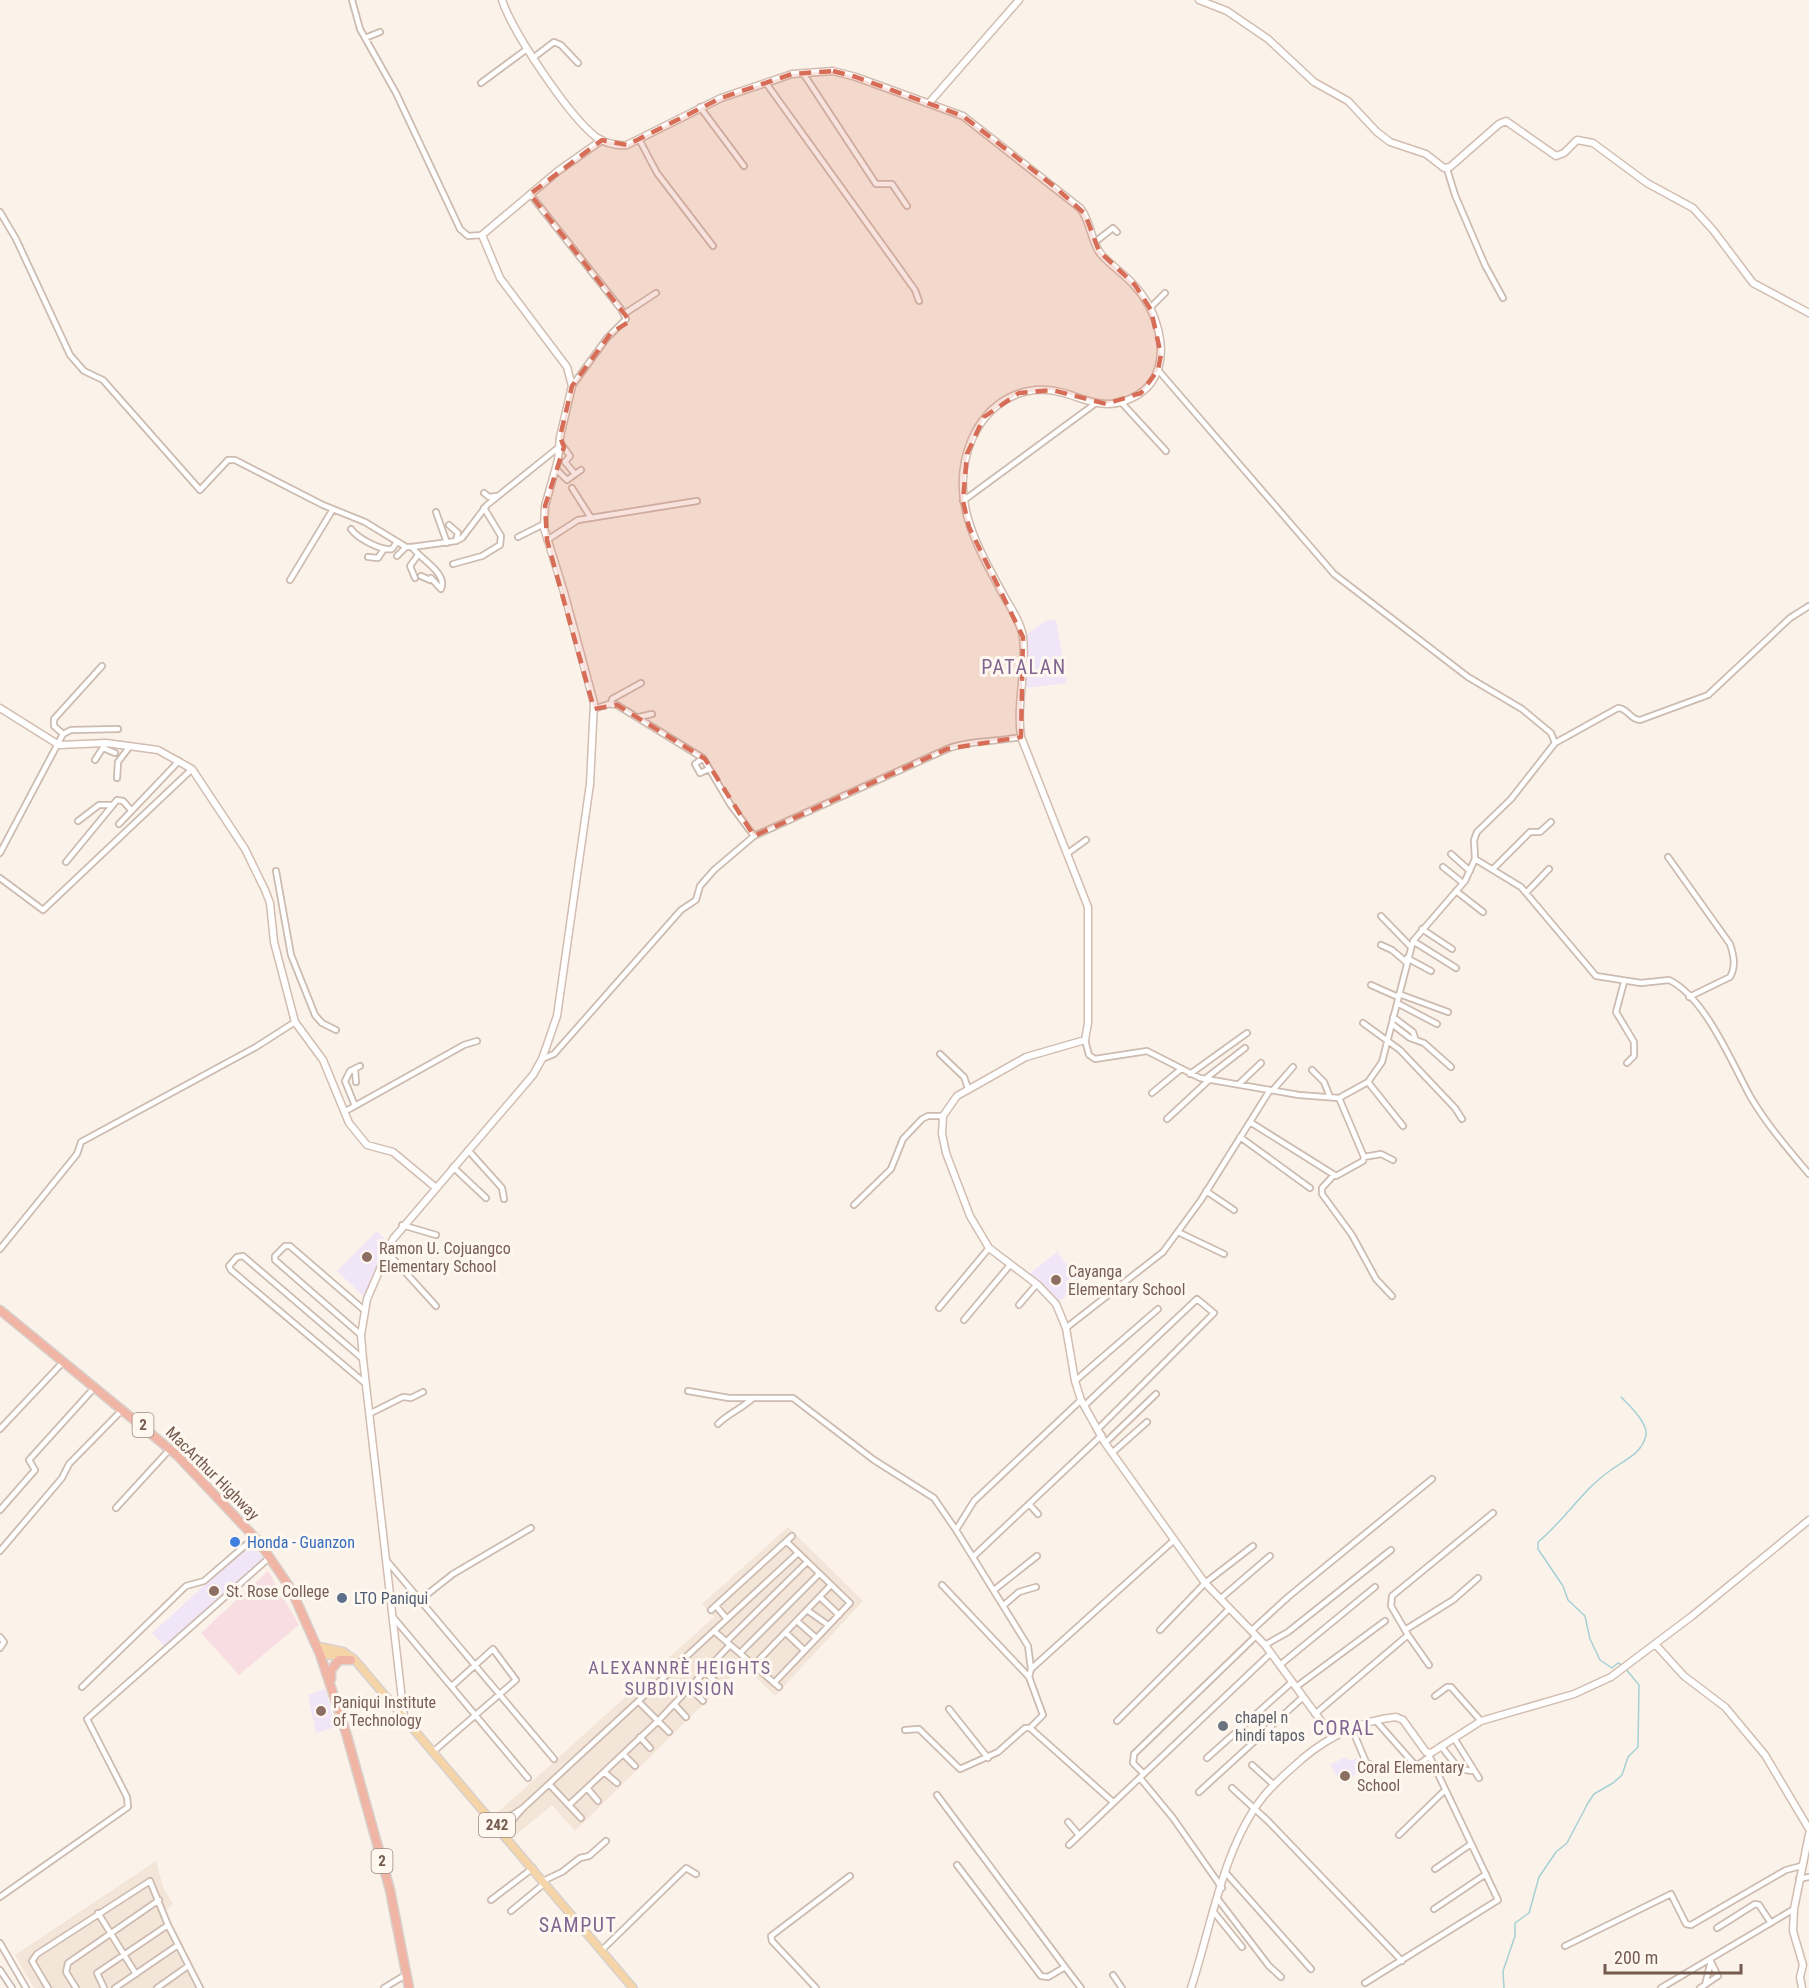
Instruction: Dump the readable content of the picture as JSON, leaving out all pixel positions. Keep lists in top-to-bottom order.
{
  "streets": {
    "highway": ["2", "MacArthur Highway"],
    "main road": ["242"]
  },
  "districts": [
    "PATALAN",
    "ALEXANNRÈ HEIGHTS SUBDIVISION",
    "CORAL",
    "SAMPUT"
  ],
  "places": [
    "Ramon U. Cojuangco Elementary School",
    "Cayanga Elementary School",
    "Honda - Guanzon",
    "St. Rose College",
    "LTO Paniqui",
    "Paniqui Institute of Technology",
    "chapel n hindi tapos",
    "Coral Elementary School"
  ],
  "scale_bar": "200 m"
}
